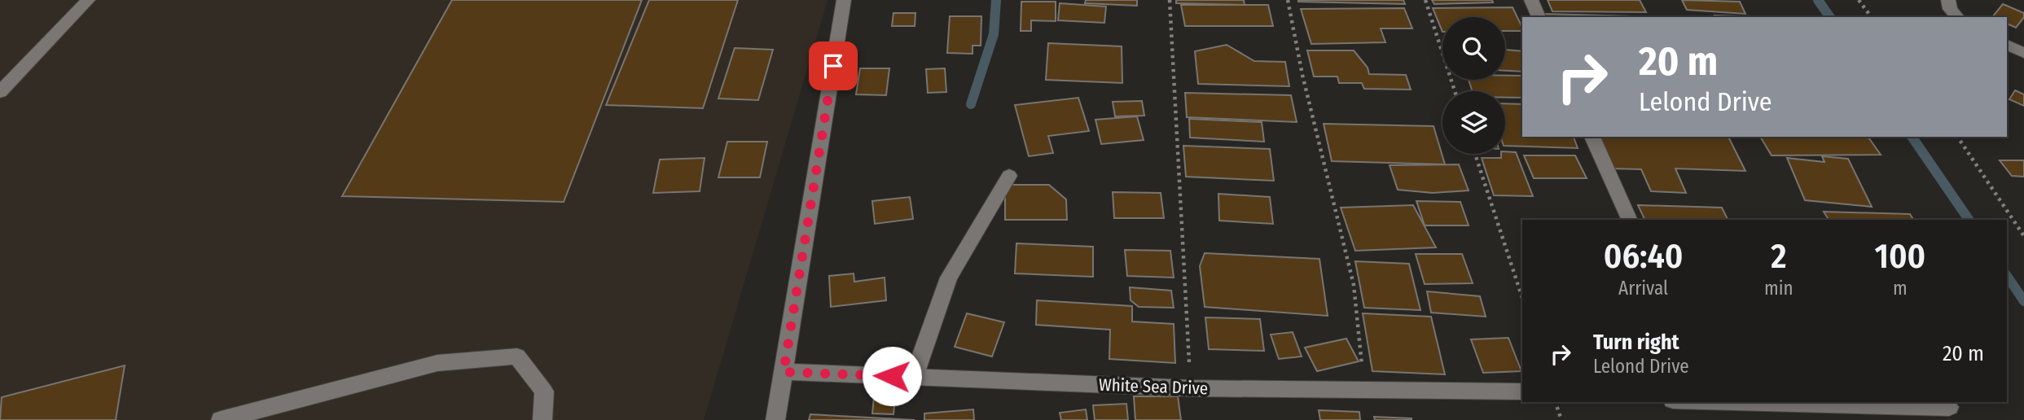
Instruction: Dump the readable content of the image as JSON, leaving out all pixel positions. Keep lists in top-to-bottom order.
{
  "streets": {
    "street": ["White Sea Drive"]
  },
  "page": {
    "turn": ["20 m", "Lelond Drive"],
    "eta": [
      "06:40",
      "Arrival",
      "2",
      "min",
      "100",
      "m"
    ],
    "list": [
      {
        "name": "Turn right",
        "note": "Lelond Drive",
        "value": "20 m"
      }
    ]
  }
}
